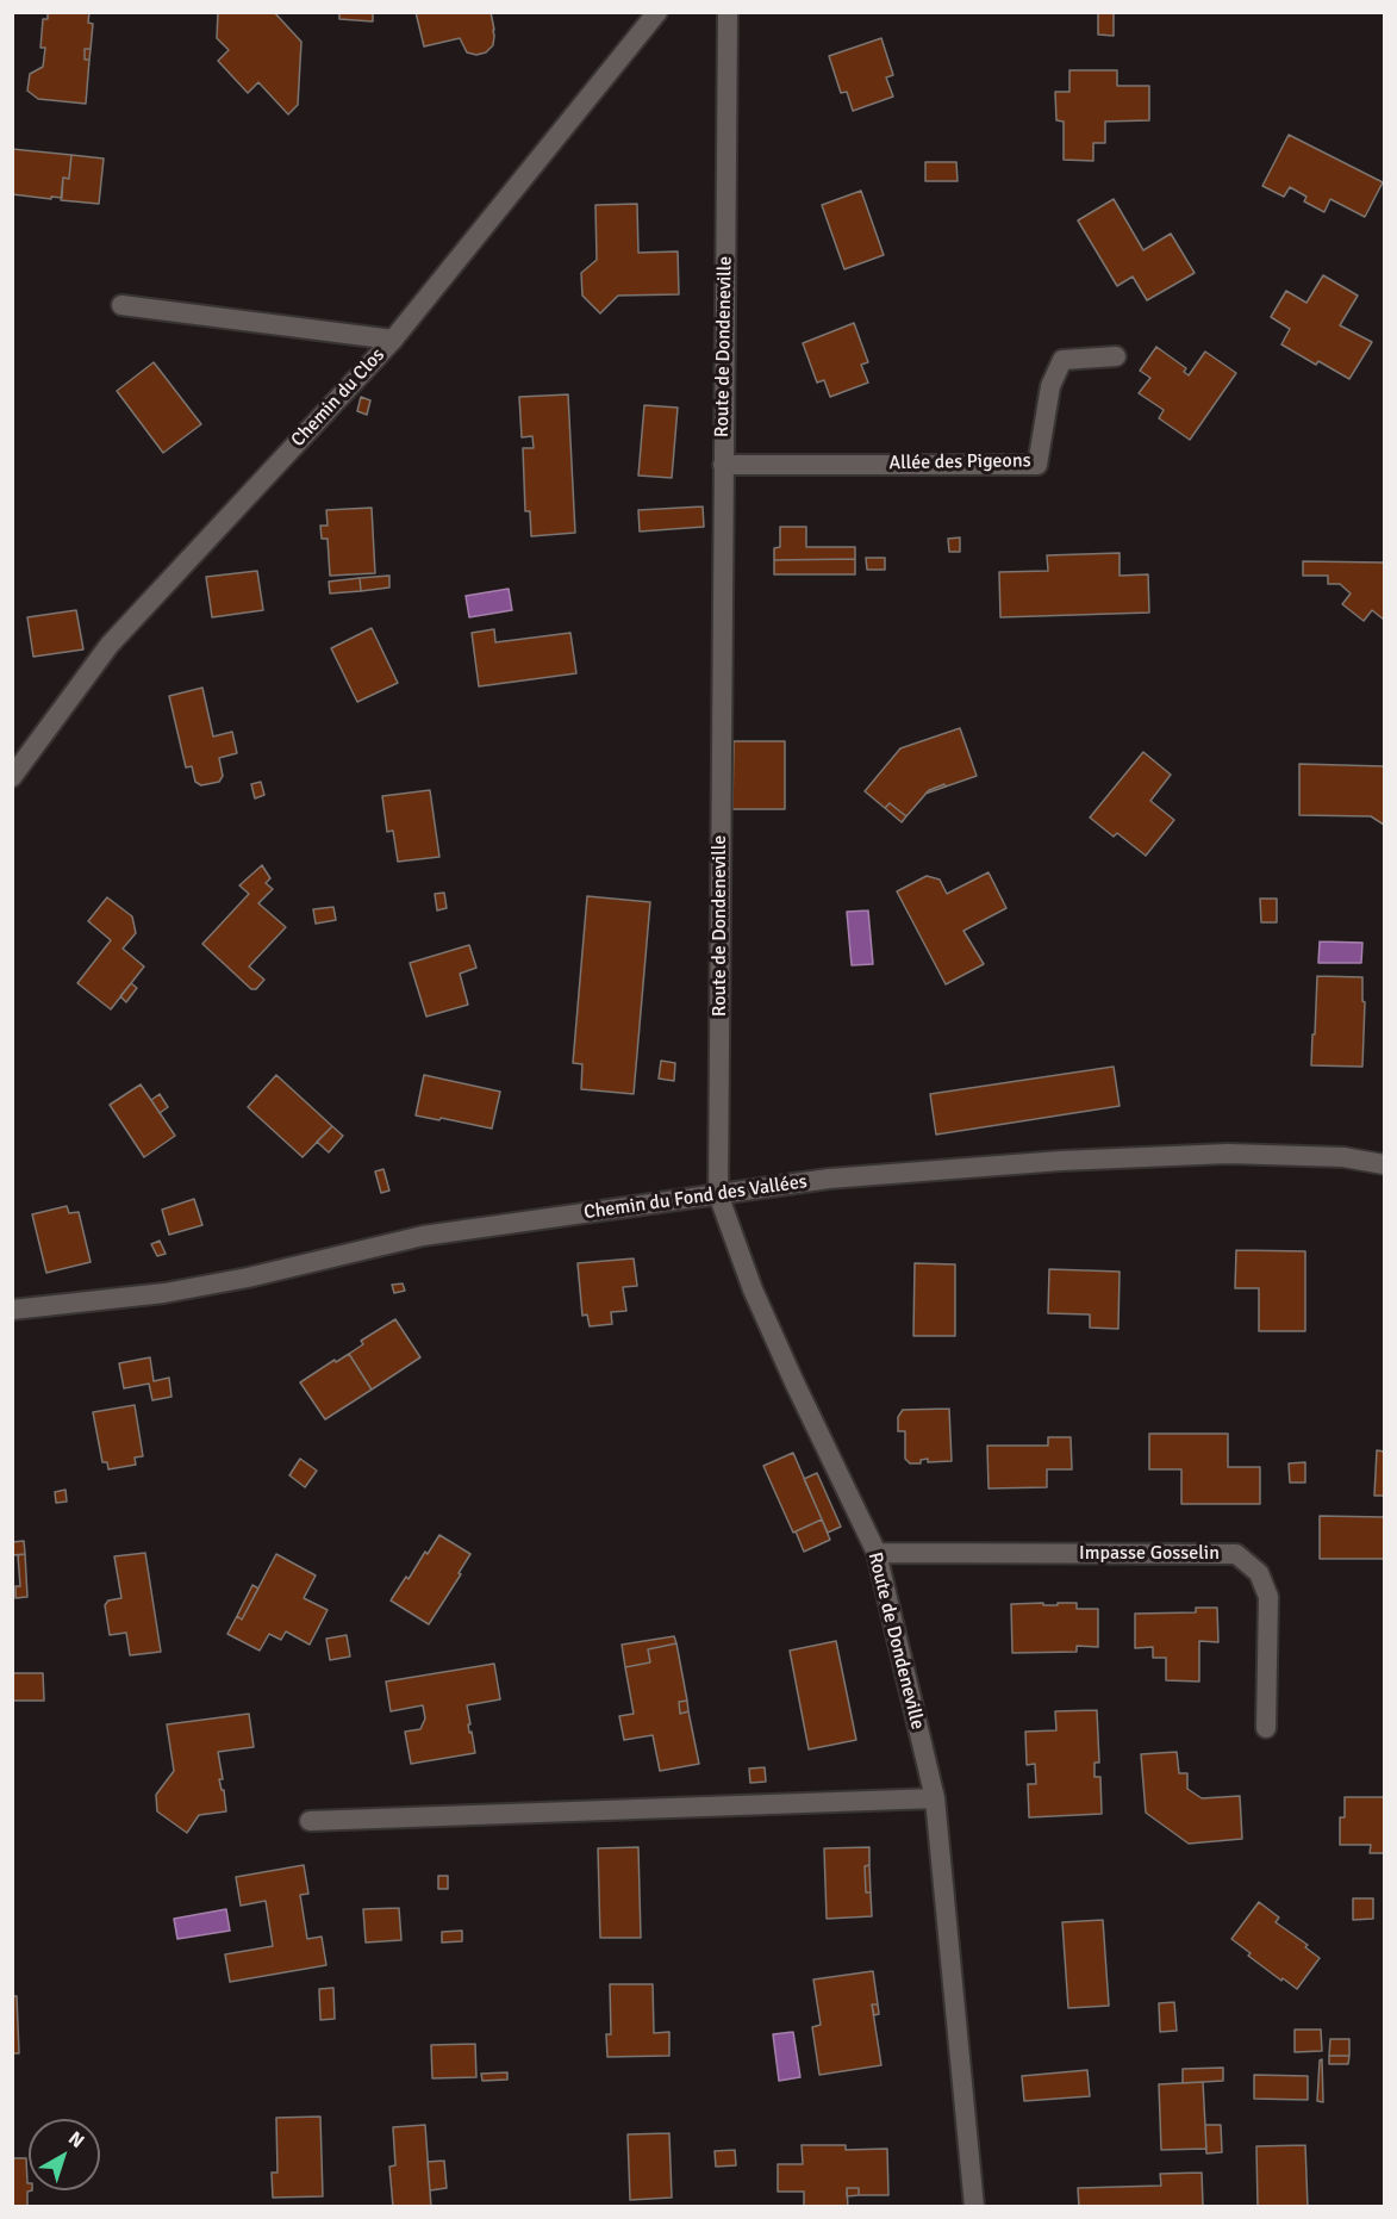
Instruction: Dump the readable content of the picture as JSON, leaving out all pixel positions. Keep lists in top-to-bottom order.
{
  "streets": {
    "street": [
      "Route de Dondeneville",
      "Chemin du Clos",
      "Allée des Pigeons",
      "Chemin du Fond des Vallées",
      "Impasse Gosselin"
    ]
  },
  "crossings": [
    ["Route de Dondeneville", "Allée des Pigeons"],
    ["Route de Dondeneville", "Chemin du Fond des Vallées"],
    ["Route de Dondeneville", "Impasse Gosselin"]
  ],
  "north": "top right"
}
